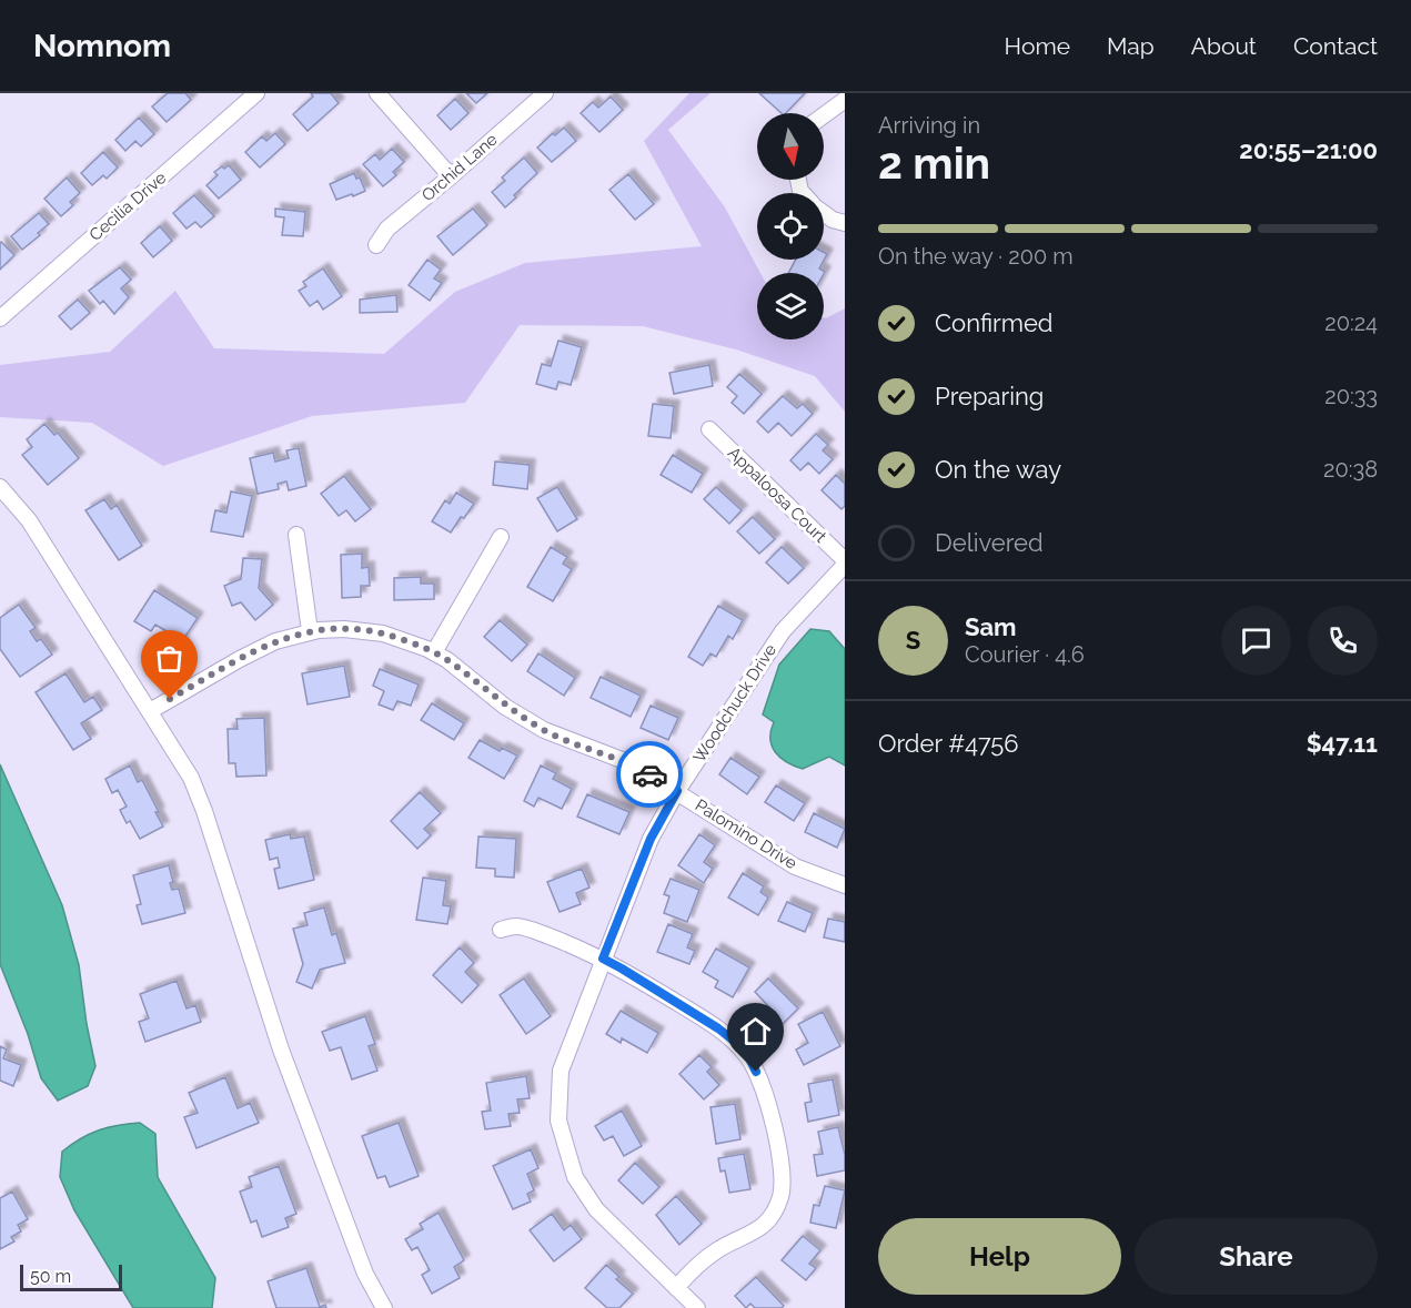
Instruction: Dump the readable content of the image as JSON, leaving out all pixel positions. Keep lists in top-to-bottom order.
{
  "streets": {
    "street": [
      "Orchid Lane",
      "Cecilia Drive",
      "Appaloosa Court",
      "Woodchuck Drive",
      "Palomino Drive"
    ]
  },
  "crossings": [
    ["Appaloosa Court", "Woodchuck Drive"],
    ["Woodchuck Drive", "Palomino Drive"]
  ],
  "scale_bar": "50 m",
  "north": "bottom",
  "page": {
    "header": "Nomnom",
    "nav": [
      "Home",
      "Map",
      "About",
      "Contact"
    ],
    "heading": ["2 min", "Arriving in", "20:55–21:00"],
    "panel": [
      "Sam",
      "Courier · 4.6",
      "Order #4756",
      "$47.11"
    ],
    "bar": "On the way · 200 m",
    "list": [
      ["Confirmed", "20:24"],
      ["Preparing", "20:33"],
      ["On the way", "20:38"],
      "Delivered"
    ],
    "round": "S",
    "buttons": ["Help", "Share"],
    "scale": "50 m"
  }
}
